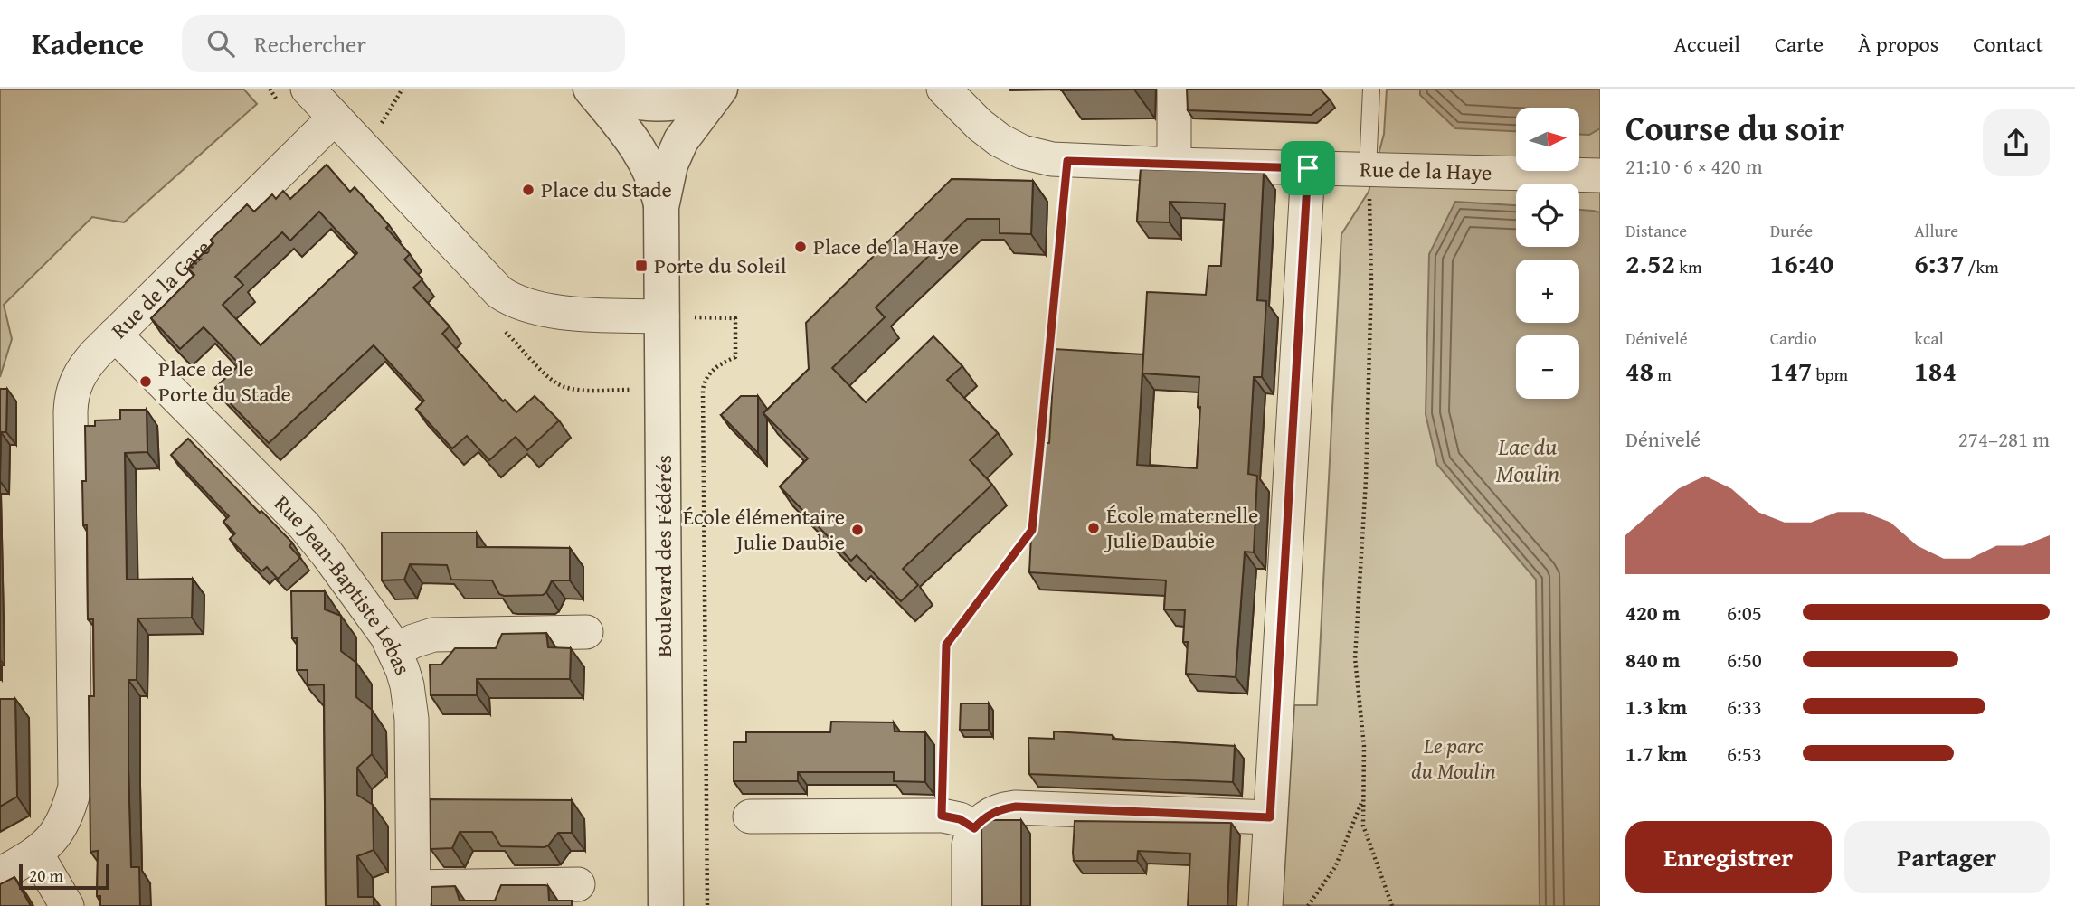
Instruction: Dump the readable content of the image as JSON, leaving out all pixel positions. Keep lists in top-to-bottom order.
{
  "streets": {
    "street": [
      "Rue de la Haye",
      "Rue de la Gare",
      "Boulevard des Fédérés",
      "Rue Jean-Baptiste Lebas"
    ]
  },
  "crossings": [
    ["Rue de la Gare", "Rue Jean-Baptiste Lebas"]
  ],
  "water": ["Lac du Moulin"],
  "parks": ["Le parc du Moulin"],
  "places": {
    "other": [
      "Place du Stade",
      "Place de la Haye",
      "Place de le Porte du Stade",
      "École maternelle Julie Daubie",
      "École élémentaire Julie Daubie"
    ],
    "transit": ["Porte du Soleil"]
  },
  "scale_bar": "20 m",
  "north": "right",
  "page": {
    "header": "Kadence",
    "search": "Rechercher",
    "nav": [
      "Accueil",
      "Carte",
      "À propos",
      "Contact"
    ],
    "heading": ["Course du soir", "21:10 · 6 × 420 m"],
    "map_buttons": ["+", "−"],
    "stats": [
      ["Distance", "2.52 km"],
      ["Durée", "16:40"],
      ["Allure", "6:37 /km"],
      ["Dénivelé", "48 m"],
      ["Cardio", "147 bpm"],
      ["kcal", "184"]
    ],
    "chart": ["Dénivelé", "274–281 m"],
    "list": [
      {
        "name": "420 m",
        "note": "6:05"
      },
      {
        "name": "840 m",
        "note": "6:50"
      },
      {
        "name": "1.3 km",
        "note": "6:33"
      },
      {
        "name": "1.7 km",
        "note": "6:53"
      }
    ],
    "buttons": ["Enregistrer", "Partager"],
    "scale": "20 m"
  }
}
